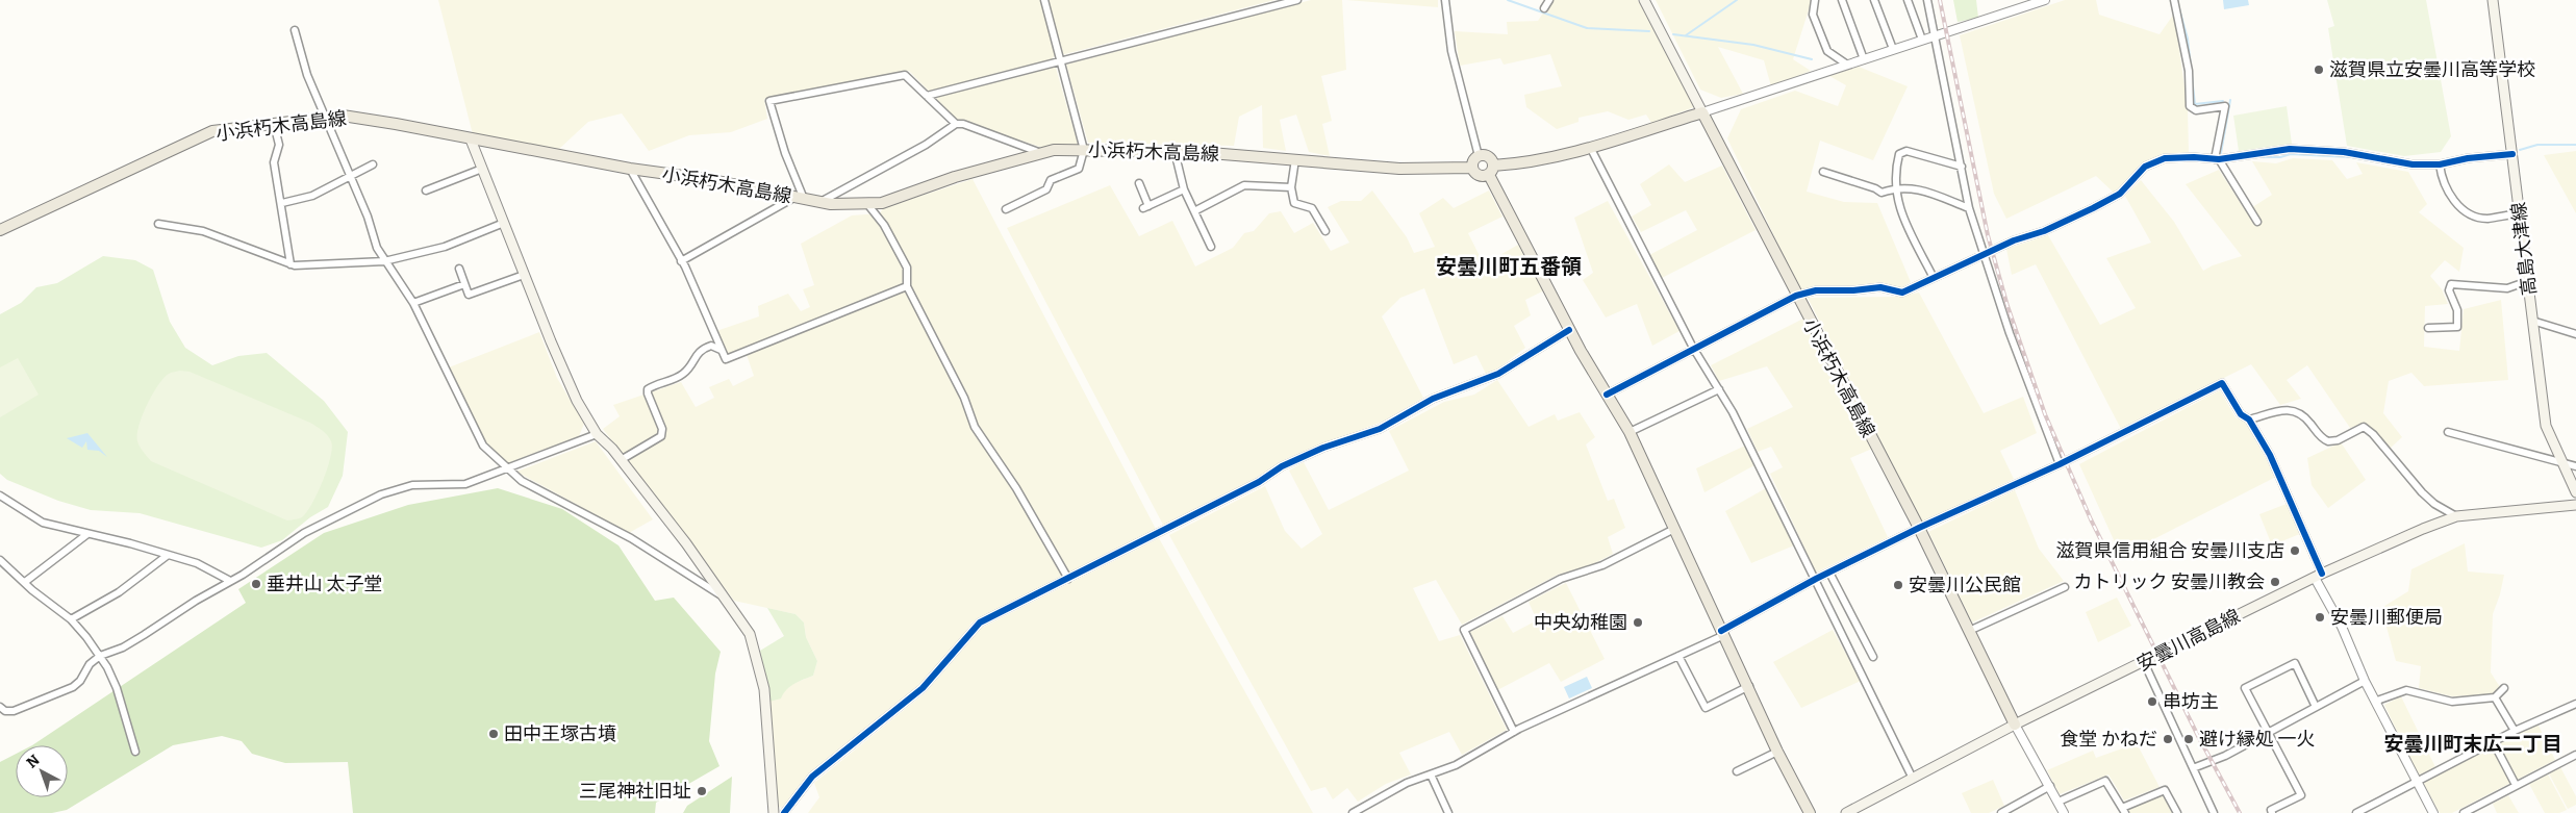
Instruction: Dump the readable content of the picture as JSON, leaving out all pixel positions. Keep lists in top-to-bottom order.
{
  "streets": {
    "main road": ["小浜朽木高島線", "高島大津線", "安曇川高島線"]
  },
  "crossings": [
    ["小浜朽木高島線", "安曇川高島線"]
  ],
  "districts": ["安曇川町五番領", "安曇川町末広二丁目"],
  "places": [
    "滋賀県立安曇川高等学校",
    "滋賀県信用組合 安曇川支店",
    "カトリック 安曇川教会",
    "垂井山 太子堂",
    "安曇川公民館",
    "安曇川郵便局",
    "中央幼稚園",
    "串坊主",
    "田中王塚古墳",
    "食堂 かねだ",
    "避け縁処 一火",
    "三尾神社旧址"
  ],
  "north": "top left"
}
